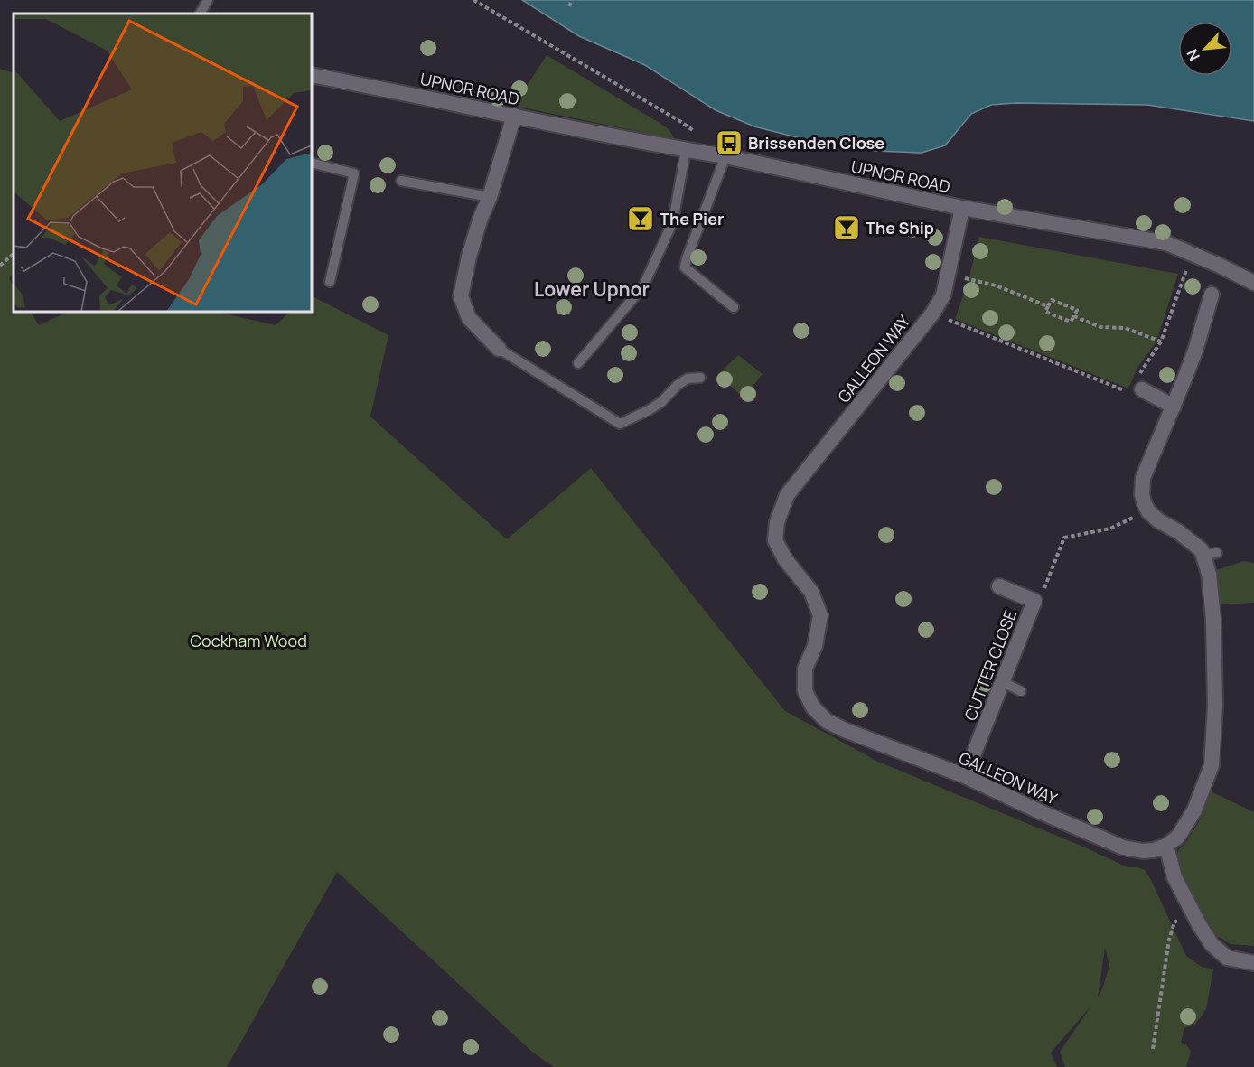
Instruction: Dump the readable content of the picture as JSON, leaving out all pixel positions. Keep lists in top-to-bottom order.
{
  "streets": {
    "street": ["UPNOR ROAD", "GALLEON WAY", "CUTTER CLOSE"]
  },
  "crossings": [
    ["UPNOR ROAD", "GALLEON WAY"],
    ["GALLEON WAY", "CUTTER CLOSE"]
  ],
  "districts": ["Lower Upnor"],
  "parks": ["Cockham Wood"],
  "places": {
    "bus stop": ["Brissenden Close"],
    "bar": ["The Pier", "The Ship"]
  },
  "north": "bottom left"
}
